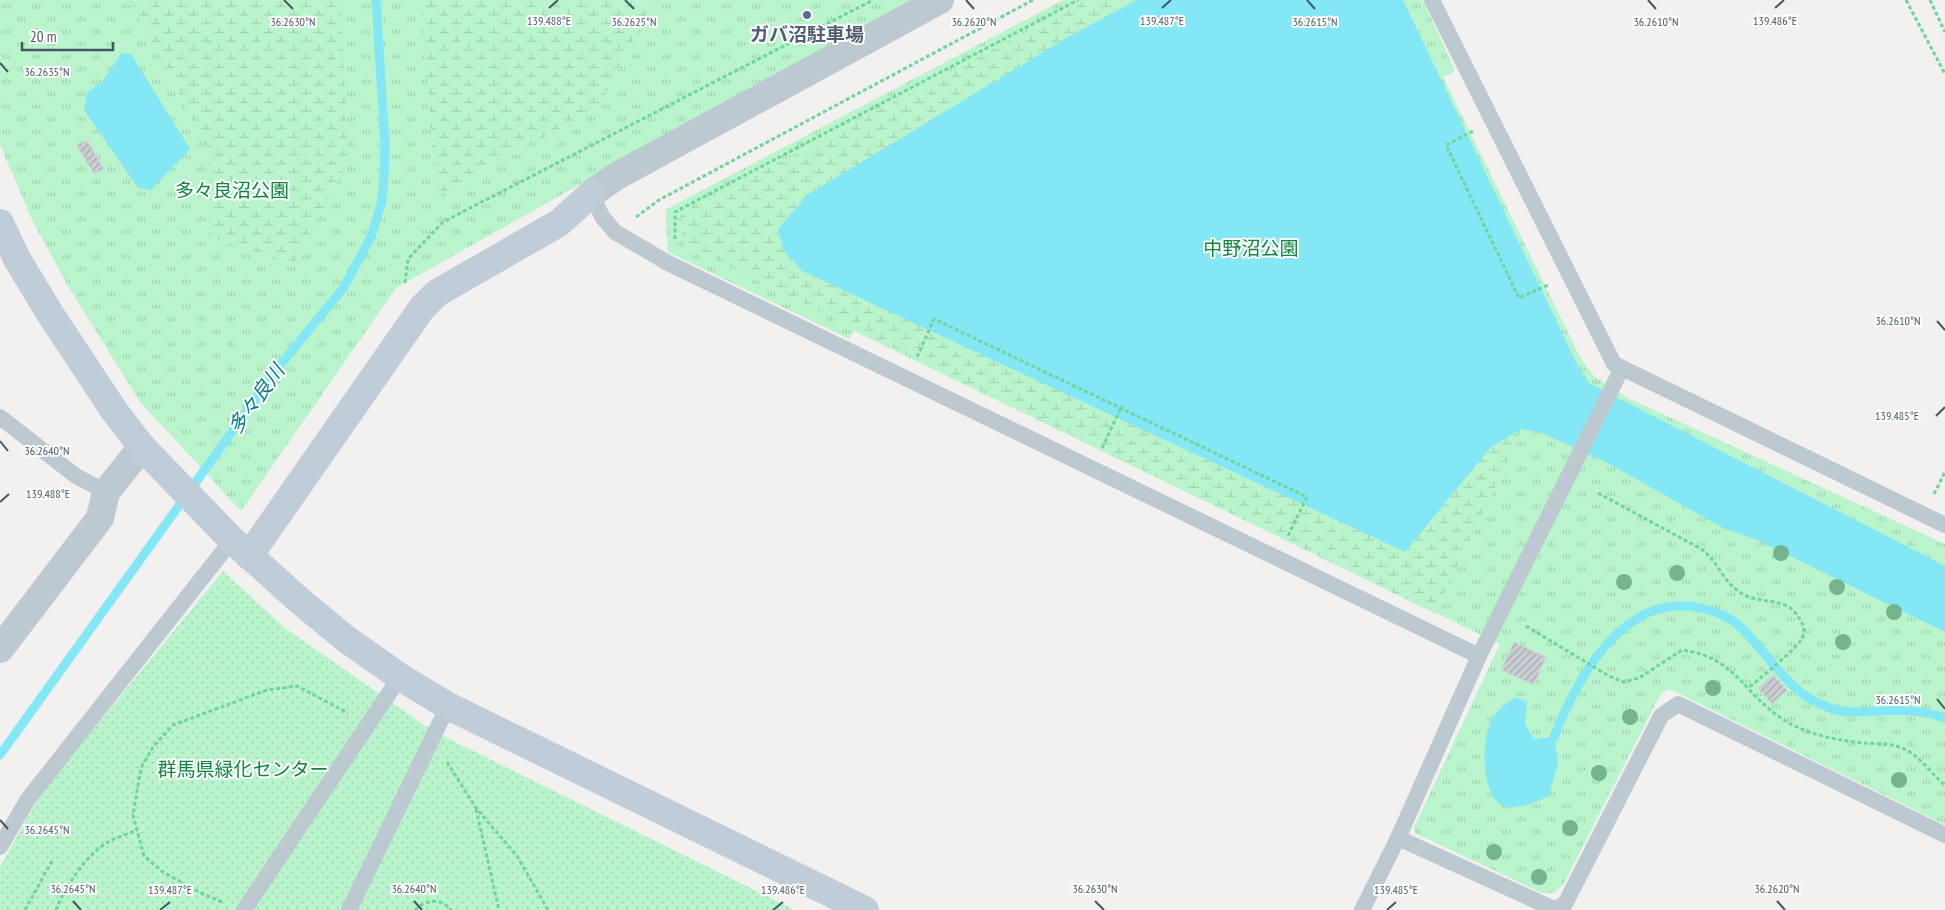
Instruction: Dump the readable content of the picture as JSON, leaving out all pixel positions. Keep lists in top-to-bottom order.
{
  "water": ["多々良川"],
  "parks": ["多々良沼公園", "中野沼公園", "群馬県緑化センター"],
  "places": ["ガバ沼駐車場"],
  "scale_bar": "20 m",
  "coordinates": [
    "139.488°E",
    "139.487°E",
    "139.486°E",
    "36.2630°N",
    "36.2620°N",
    "36.2625°N",
    "36.2615°N",
    "36.2610°N",
    "36.2635°N",
    "139.485°E",
    "36.2640°N",
    "36.2645°N"
  ]
}
